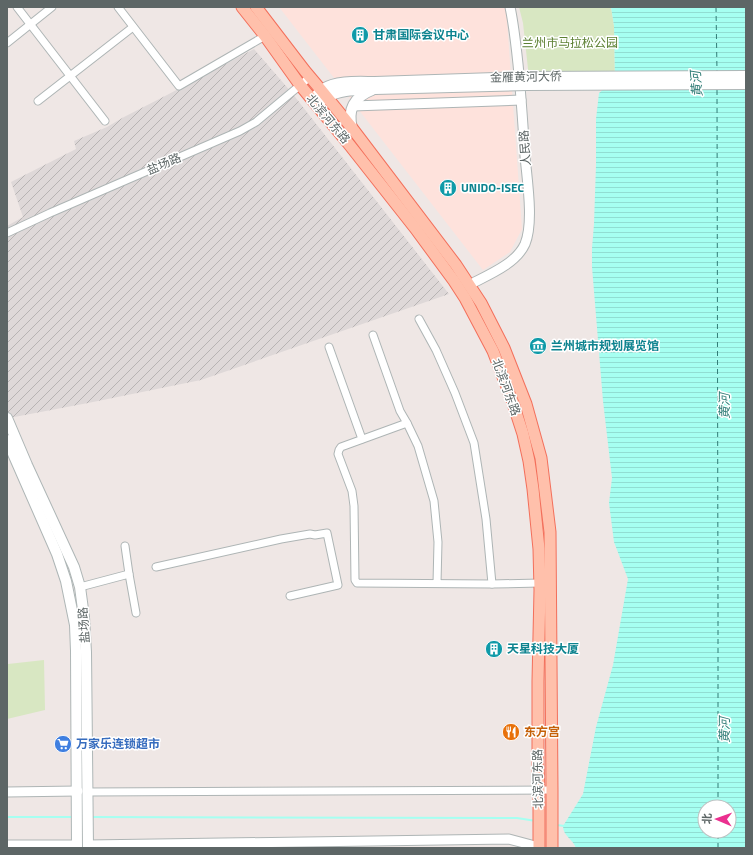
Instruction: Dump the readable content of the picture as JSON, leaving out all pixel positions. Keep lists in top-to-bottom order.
{
  "streets": {
    "main road": ["金雁黄河大侨", "北滨河东路", "盐场路"],
    "street": ["人民路"]
  },
  "crossings": [
    ["北滨河东路", "人民路"],
    ["北滨河东路", "盐场路"]
  ],
  "water": ["黄河"],
  "parks": ["兰州市马拉松公园"],
  "places": {
    "building": ["甘肃国际会议中心", "UNIDO-ISEC", "天星科技大厦"],
    "museum": ["兰州城市规划展览馆"],
    "restaurant": ["东方宫"],
    "supermarket": ["万家乐连锁超市"]
  },
  "north": "left"
}
